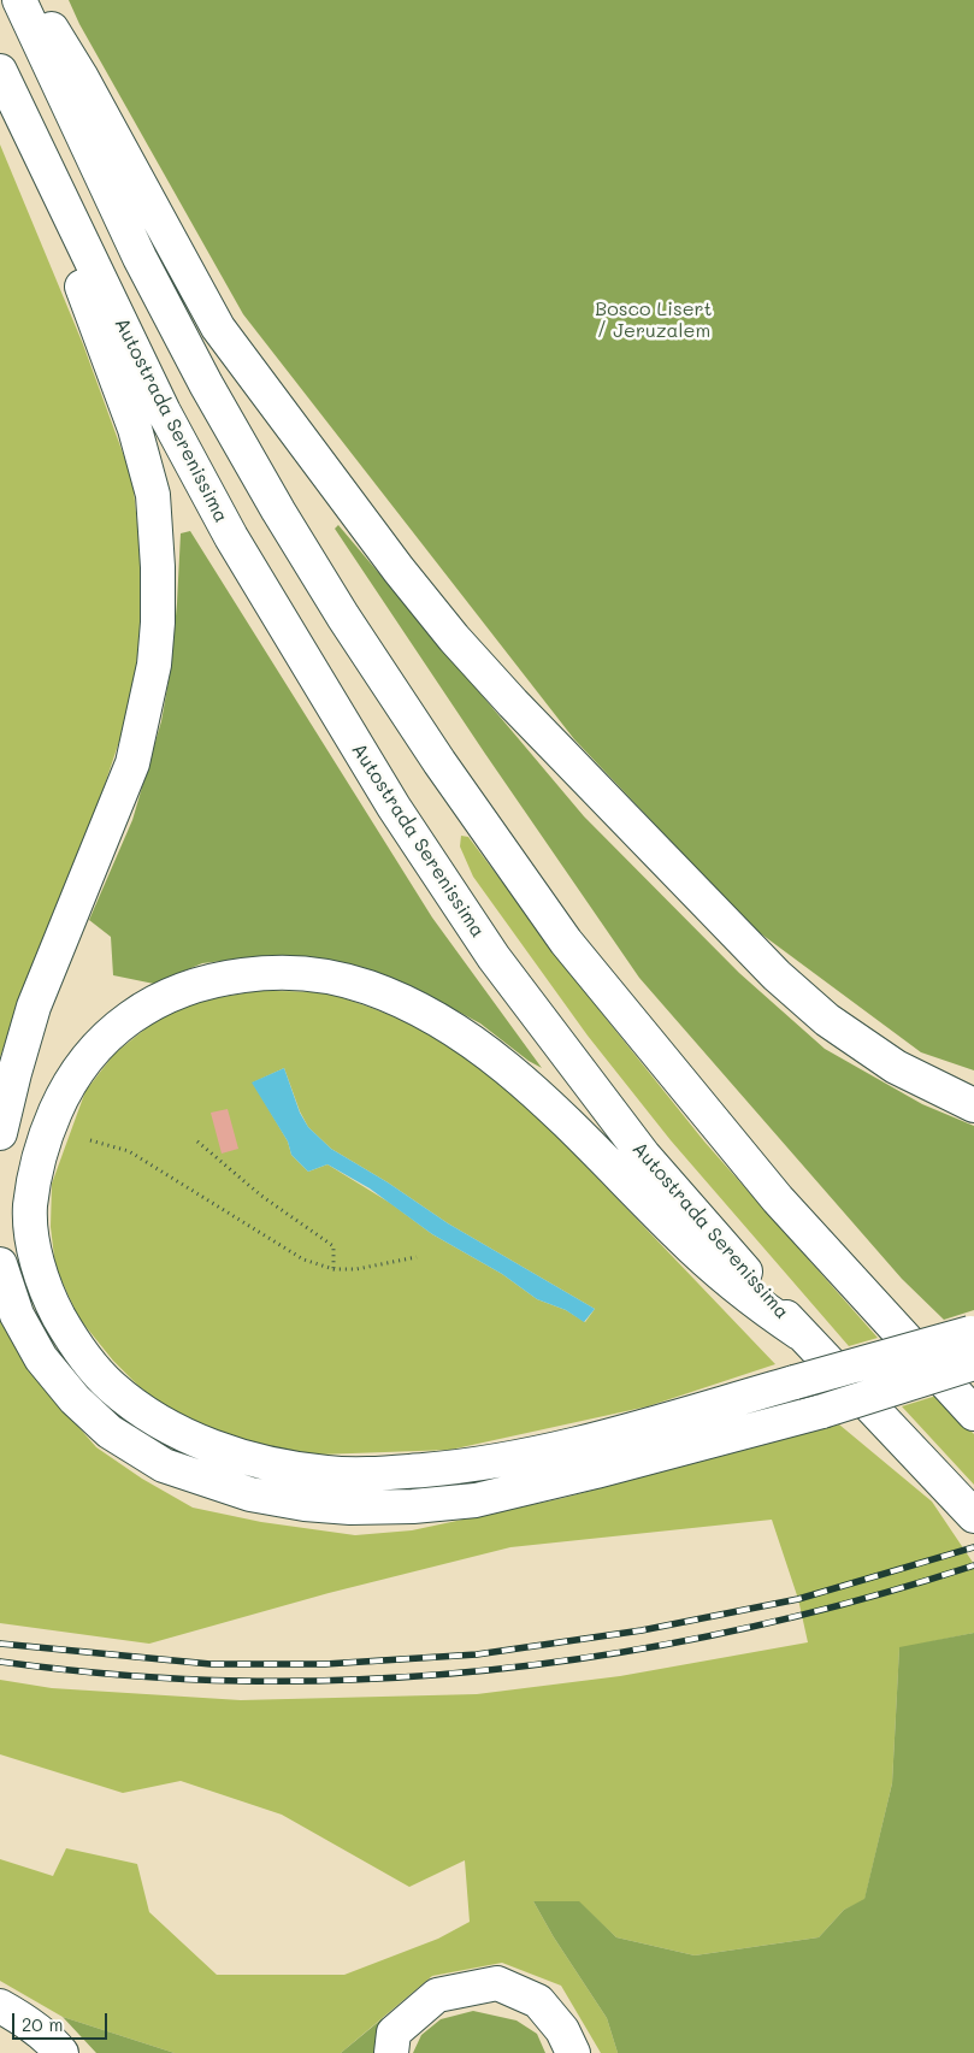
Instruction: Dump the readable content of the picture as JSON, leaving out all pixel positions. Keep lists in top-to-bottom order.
{
  "streets": {
    "main road": ["Autostrada Serenissima"]
  },
  "parks": ["Bosco Lisert / Jeruzalem"],
  "scale_bar": "20 m"
}
